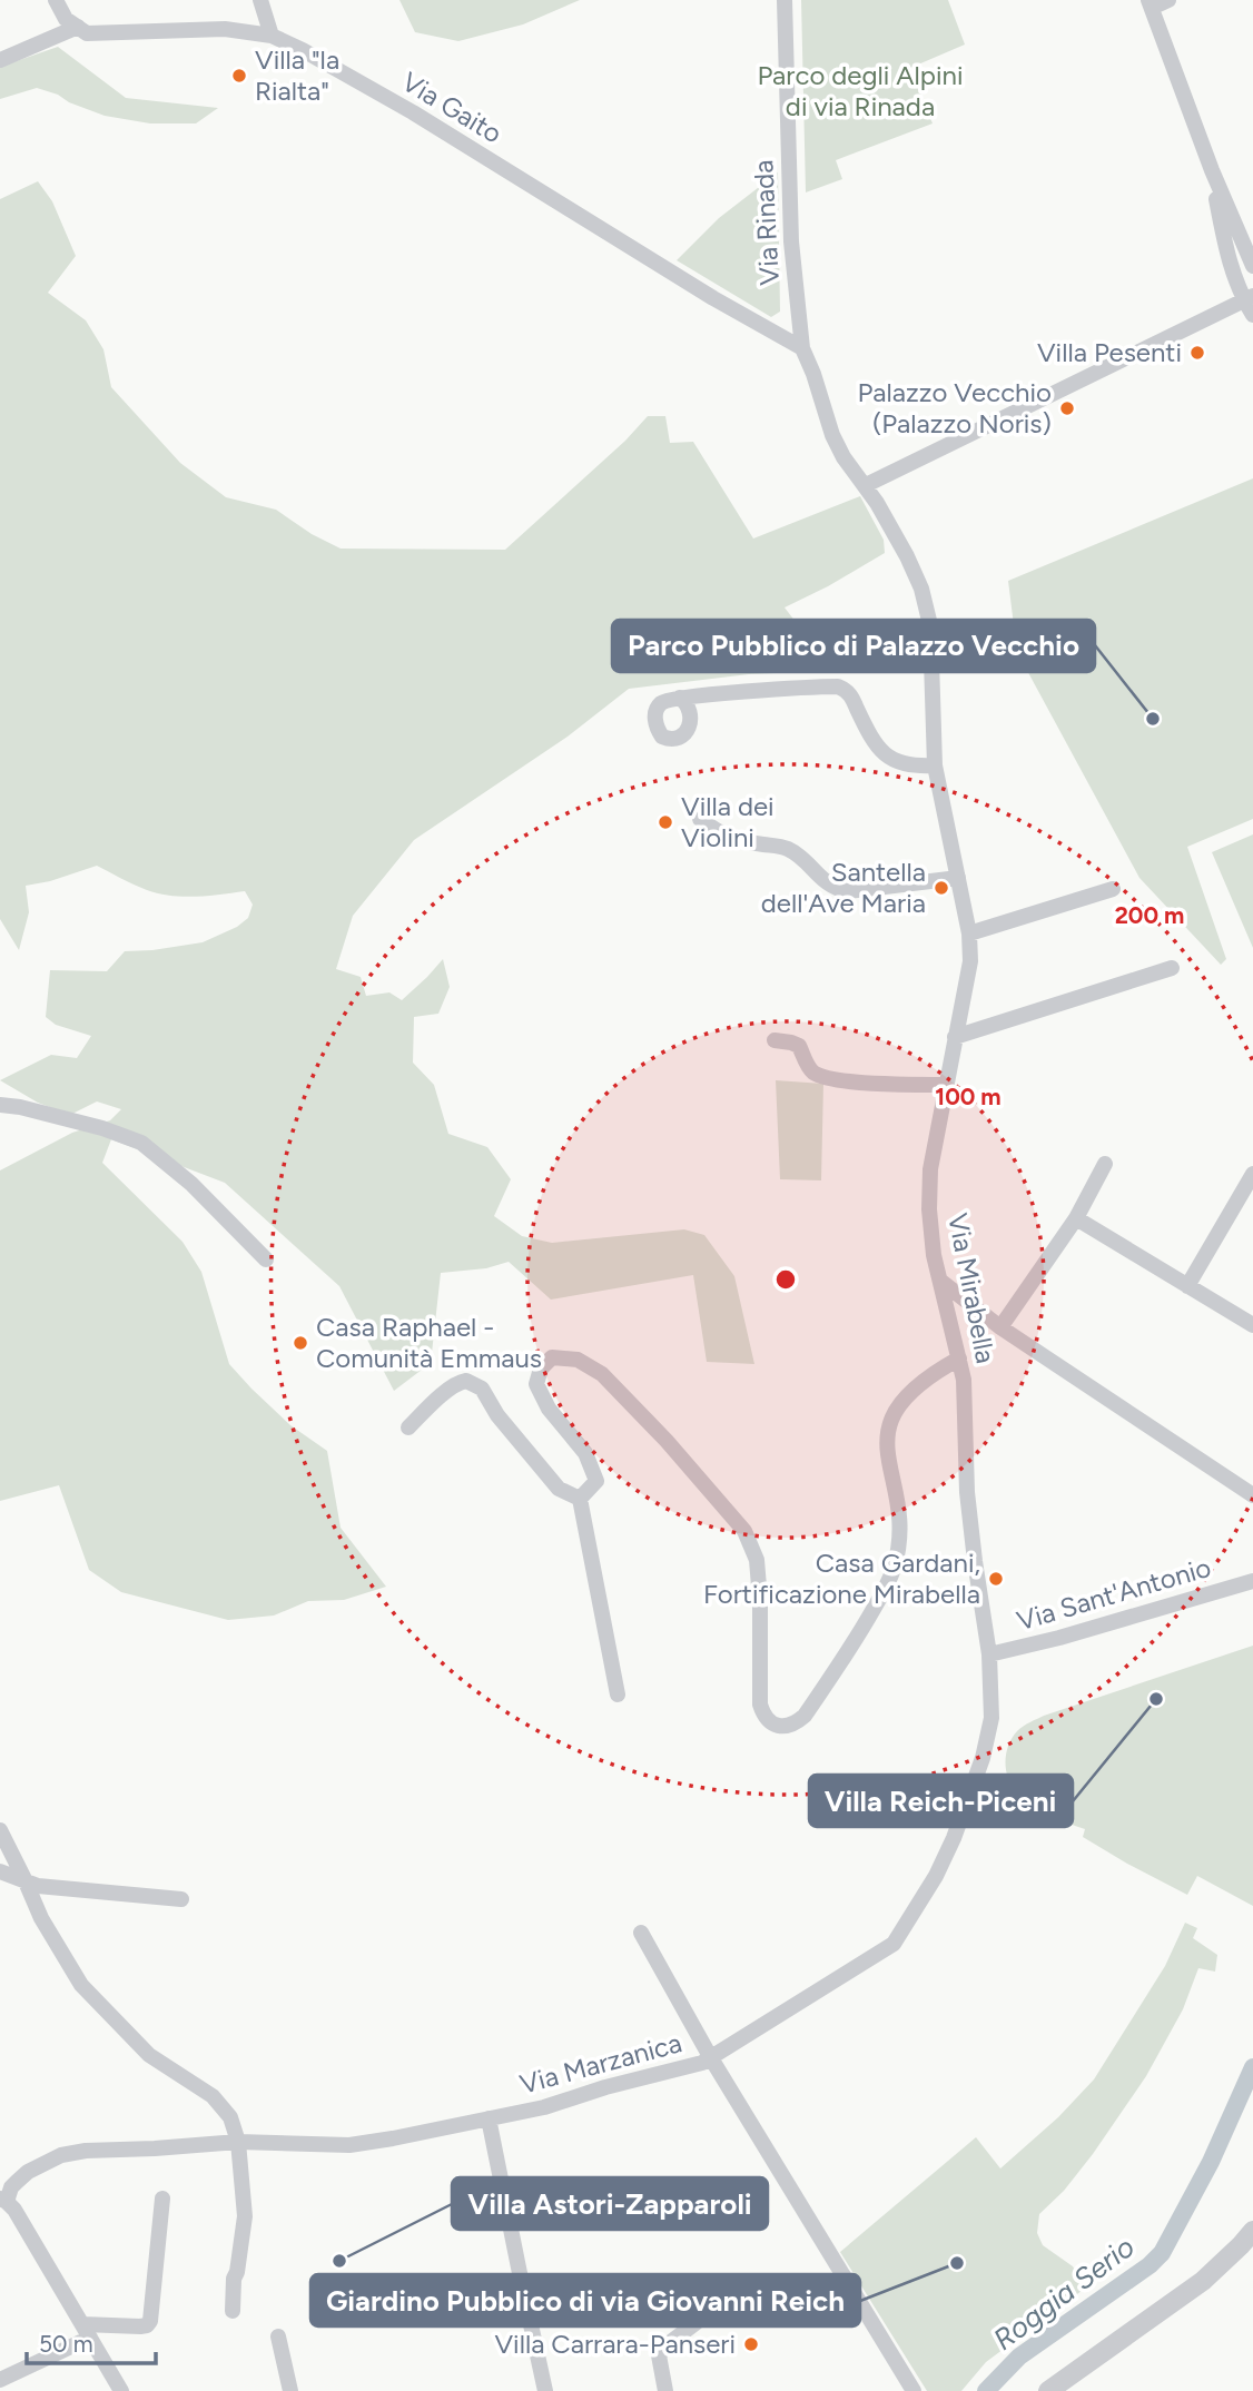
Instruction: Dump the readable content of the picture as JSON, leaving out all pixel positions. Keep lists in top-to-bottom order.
{
  "streets": {
    "street": [
      "Via Gaito",
      "Via Rinada",
      "Via Mirabella",
      "Via Sant'Antonio",
      "Via Marzanica"
    ]
  },
  "crossings": [
    ["Via Gaito", "Via Rinada"],
    ["Via Gaito", "Via Mirabella"],
    ["Via Rinada", "Via Mirabella"],
    ["Via Mirabella", "Via Sant'Antonio"],
    ["Via Mirabella", "Via Marzanica"],
    ["Via Sant'Antonio", "Via Marzanica"]
  ],
  "water": ["Roggia Serio"],
  "parks": ["Parco degli Alpini di via Rinada"],
  "places": [
    "Villa \"la Rialta\"",
    "Villa Pesenti",
    "Palazzo Vecchio (Palazzo Noris)",
    "Parco Pubblico di Palazzo Vecchio",
    "Villa dei Violini",
    "Santella dell'Ave Maria",
    "Casa Raphael - Comunità Emmaus",
    "Casa Gardani, Fortificazione Mirabella",
    "Villa Reich-Piceni",
    "Villa Astori-Zapparoli",
    "Giardino Pubblico di via Giovanni Reich",
    "Villa Carrara-Panseri"
  ],
  "scale_bar": "50 m",
  "rings": ["200 m", "100 m"]
}
